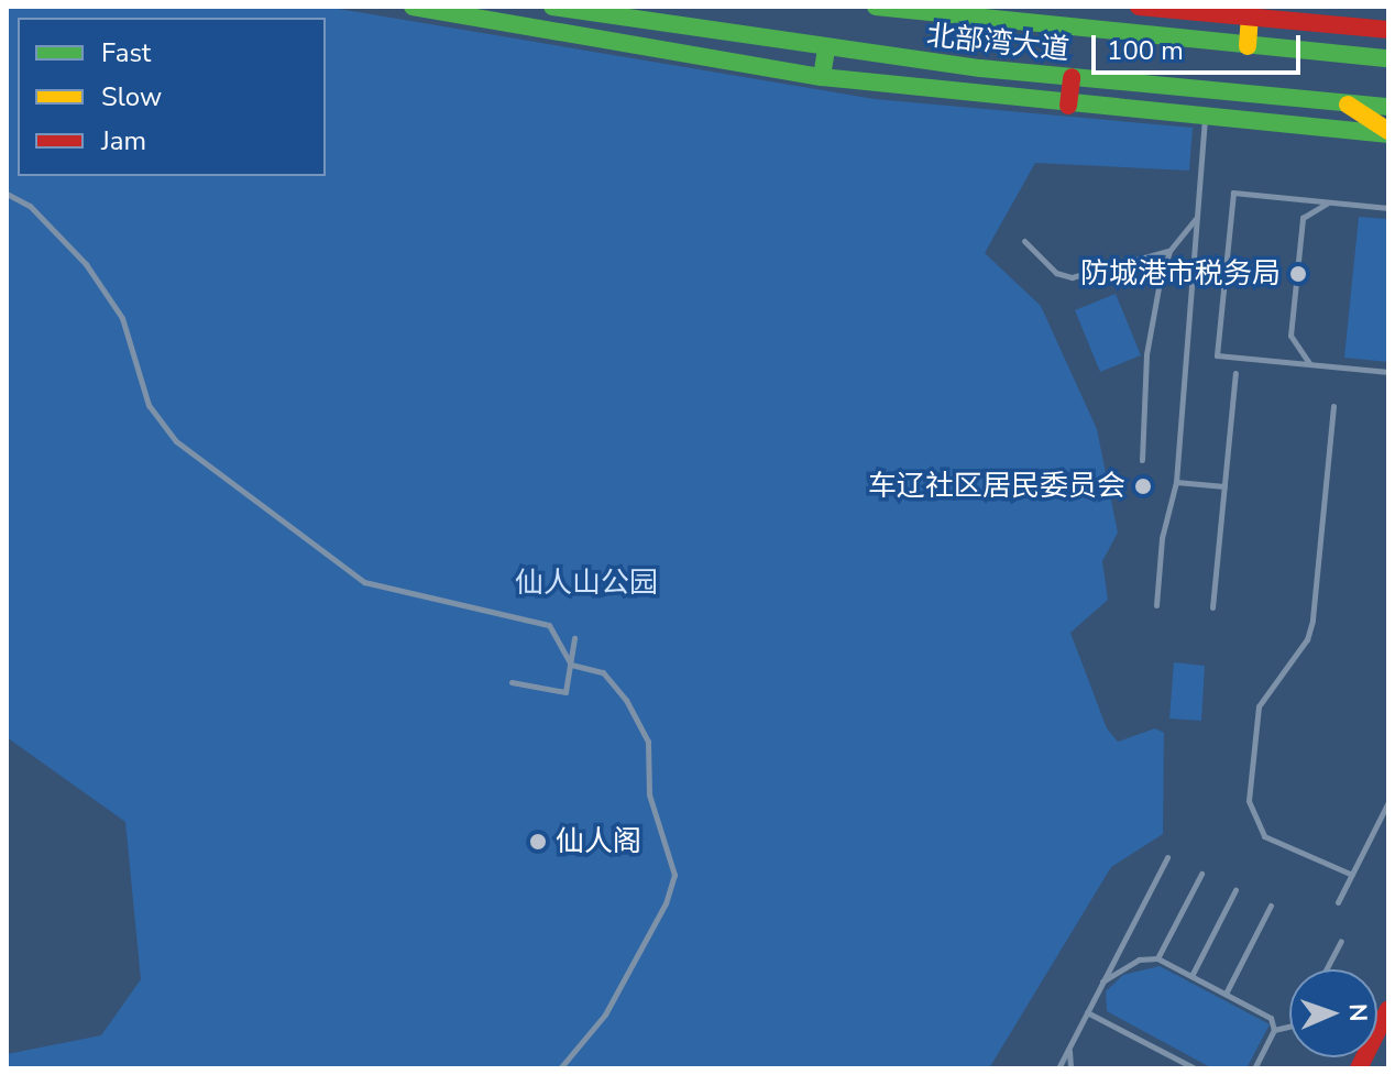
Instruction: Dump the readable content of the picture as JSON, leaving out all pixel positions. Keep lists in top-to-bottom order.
{
  "streets": {
    "main road": ["北部湾大道"]
  },
  "parks": ["仙人山公园"],
  "places": ["防城港市税务局", "车辽社区居民委员会", "仙人阁"],
  "legend": ["Fast", "Slow", "Jam"],
  "scale_bar": "100 m",
  "north": "right"
}
